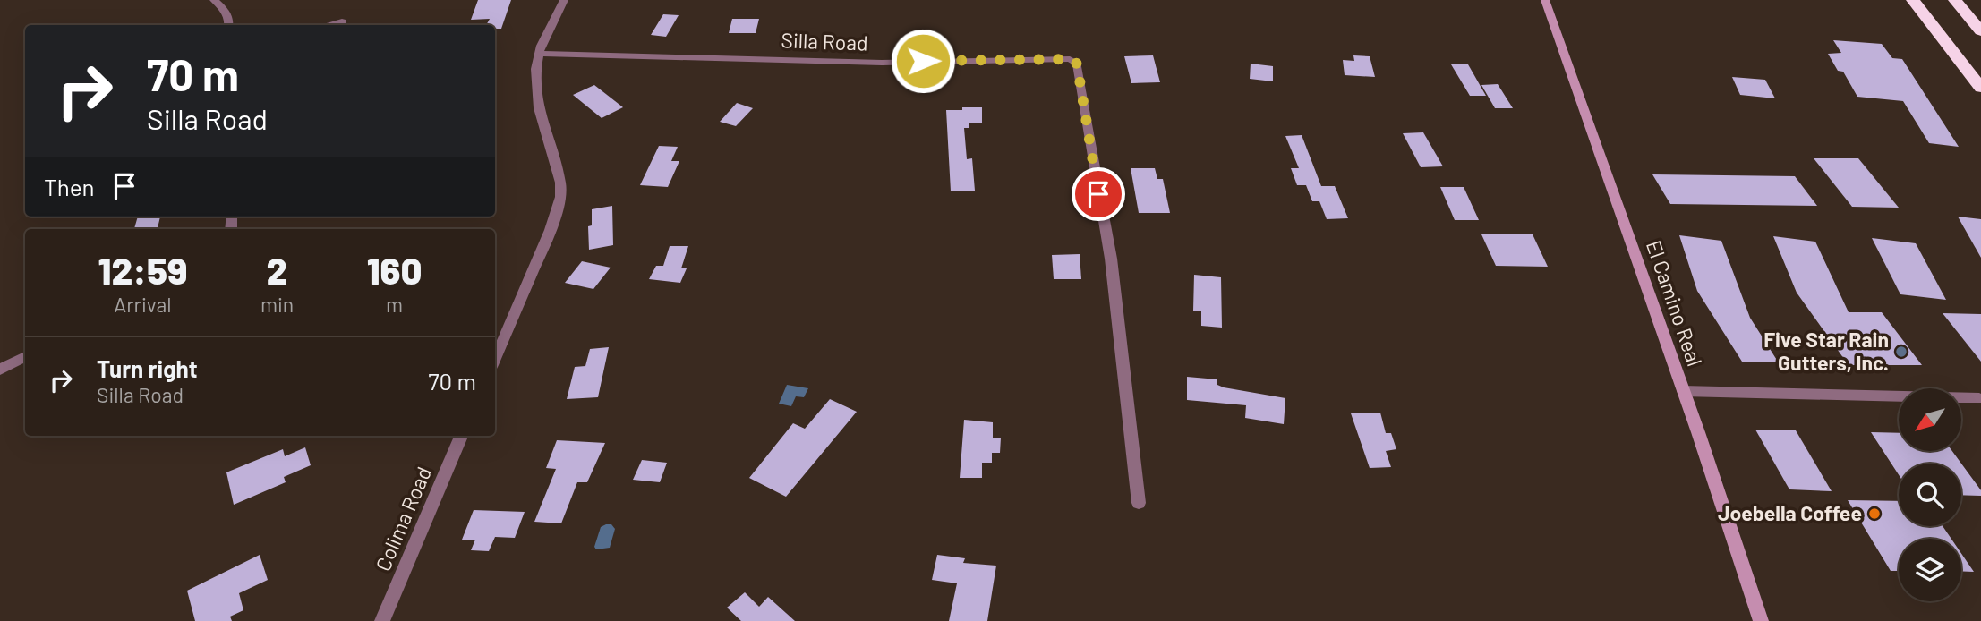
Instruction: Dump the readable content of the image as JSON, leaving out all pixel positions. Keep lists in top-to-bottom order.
{
  "streets": {
    "main road": ["El Camino Real"],
    "street": ["Silla Road", "Colima Road"]
  },
  "places": ["Five Star Rain Gutters, Inc.", "Joebella Coffee"],
  "north": "bottom left",
  "page": {
    "turn": ["70 m", "Silla Road"],
    "then": "Then",
    "eta": [
      "12:59",
      "Arrival",
      "2",
      "min",
      "160",
      "m"
    ],
    "list": [
      {
        "name": "Turn right",
        "note": "Silla Road",
        "value": "70 m"
      }
    ]
  }
}
